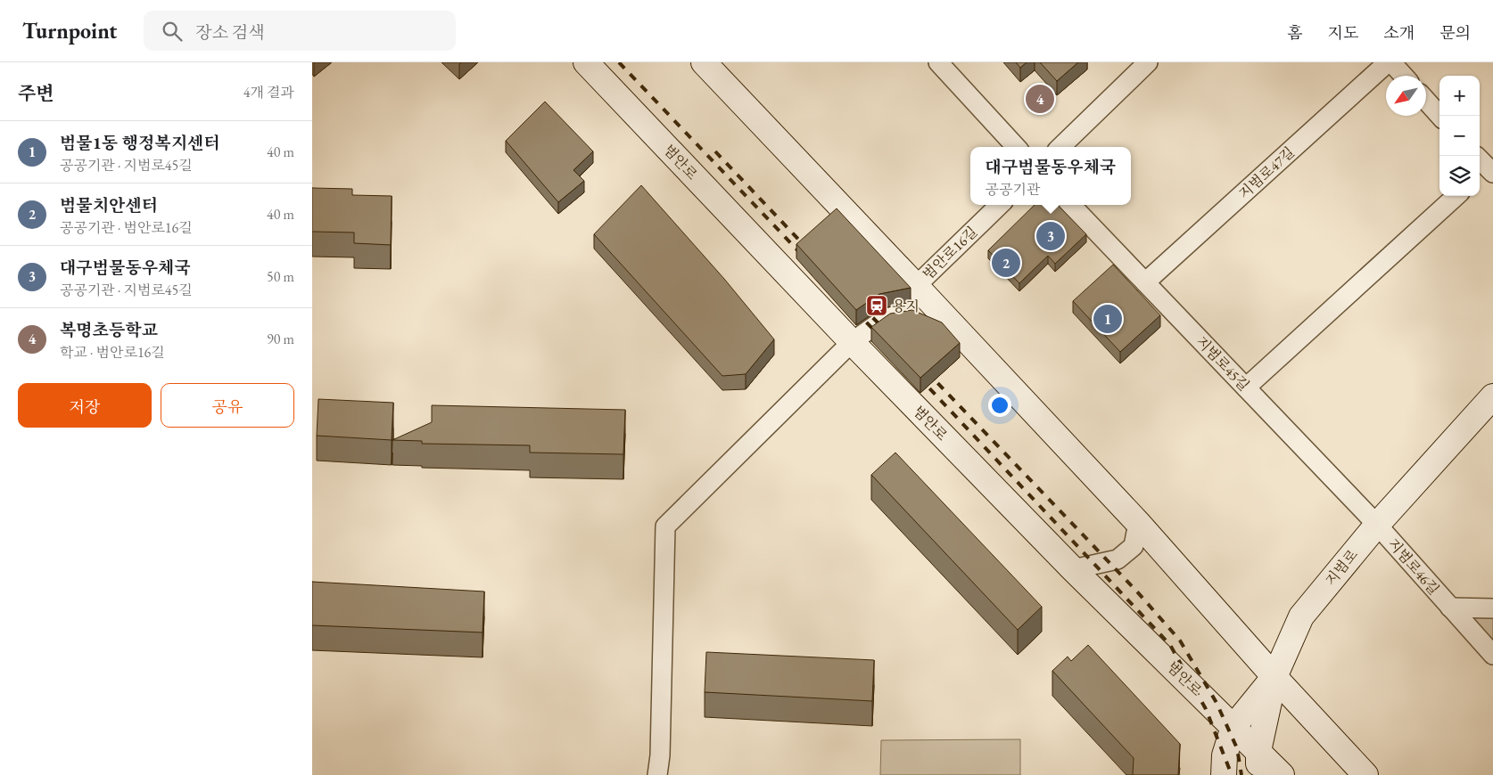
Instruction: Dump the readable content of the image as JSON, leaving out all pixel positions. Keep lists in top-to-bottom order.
{
  "streets": {
    "main road": ["범안로", "지범로"],
    "street": [
      "지범로47길",
      "범안로16길",
      "지범로45길",
      "지범로46길"
    ]
  },
  "crossings": [
    ["범안로", "지범로"],
    ["지범로47길", "지범로45길"],
    ["지범로45길", "지범로46길"],
    ["지범로45길", "지범로"],
    ["지범로46길", "지범로"]
  ],
  "places": {
    "station": ["용지"]
  },
  "north": "bottom left",
  "page": {
    "header": "Turnpoint",
    "search": "장소 검색",
    "nav": [
      "홈",
      "지도",
      "소개",
      "문의"
    ],
    "heading": ["주변", "4개 결과"],
    "map_buttons": ["+", "−"],
    "pins": [
      "4",
      "3",
      "2",
      "1"
    ],
    "list": [
      {
        "mark": "1",
        "name": "범물1동 행정복지센터",
        "note": "공공기관 · 지범로45길",
        "value": "40 m"
      },
      {
        "mark": "2",
        "name": "범물치안센터",
        "note": "공공기관 · 범안로16길",
        "value": "40 m"
      },
      {
        "mark": "3",
        "name": "대구범물동우체국",
        "note": "공공기관 · 지범로45길",
        "value": "50 m"
      },
      {
        "mark": "4",
        "name": "복명초등학교",
        "note": "학교 · 범안로16길",
        "value": "90 m"
      }
    ],
    "popup": ["대구범물동우체국", "공공기관"],
    "buttons": ["저장", "공유"]
  }
}
